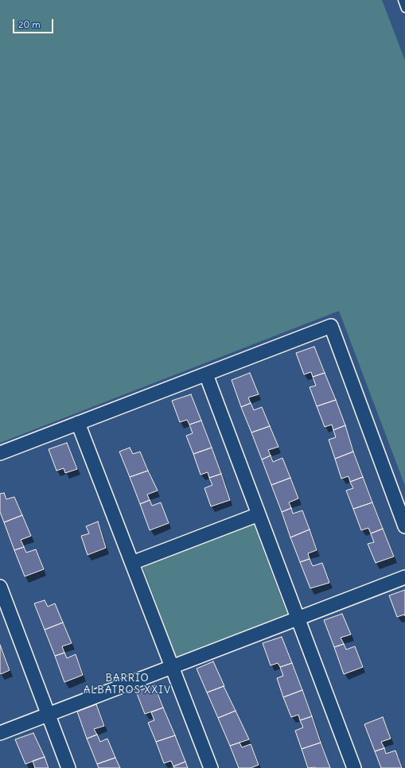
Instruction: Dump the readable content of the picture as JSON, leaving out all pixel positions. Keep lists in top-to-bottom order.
{
  "districts": ["BARRIO ALBATROS XXIV"],
  "scale_bar": "20 m"
}
